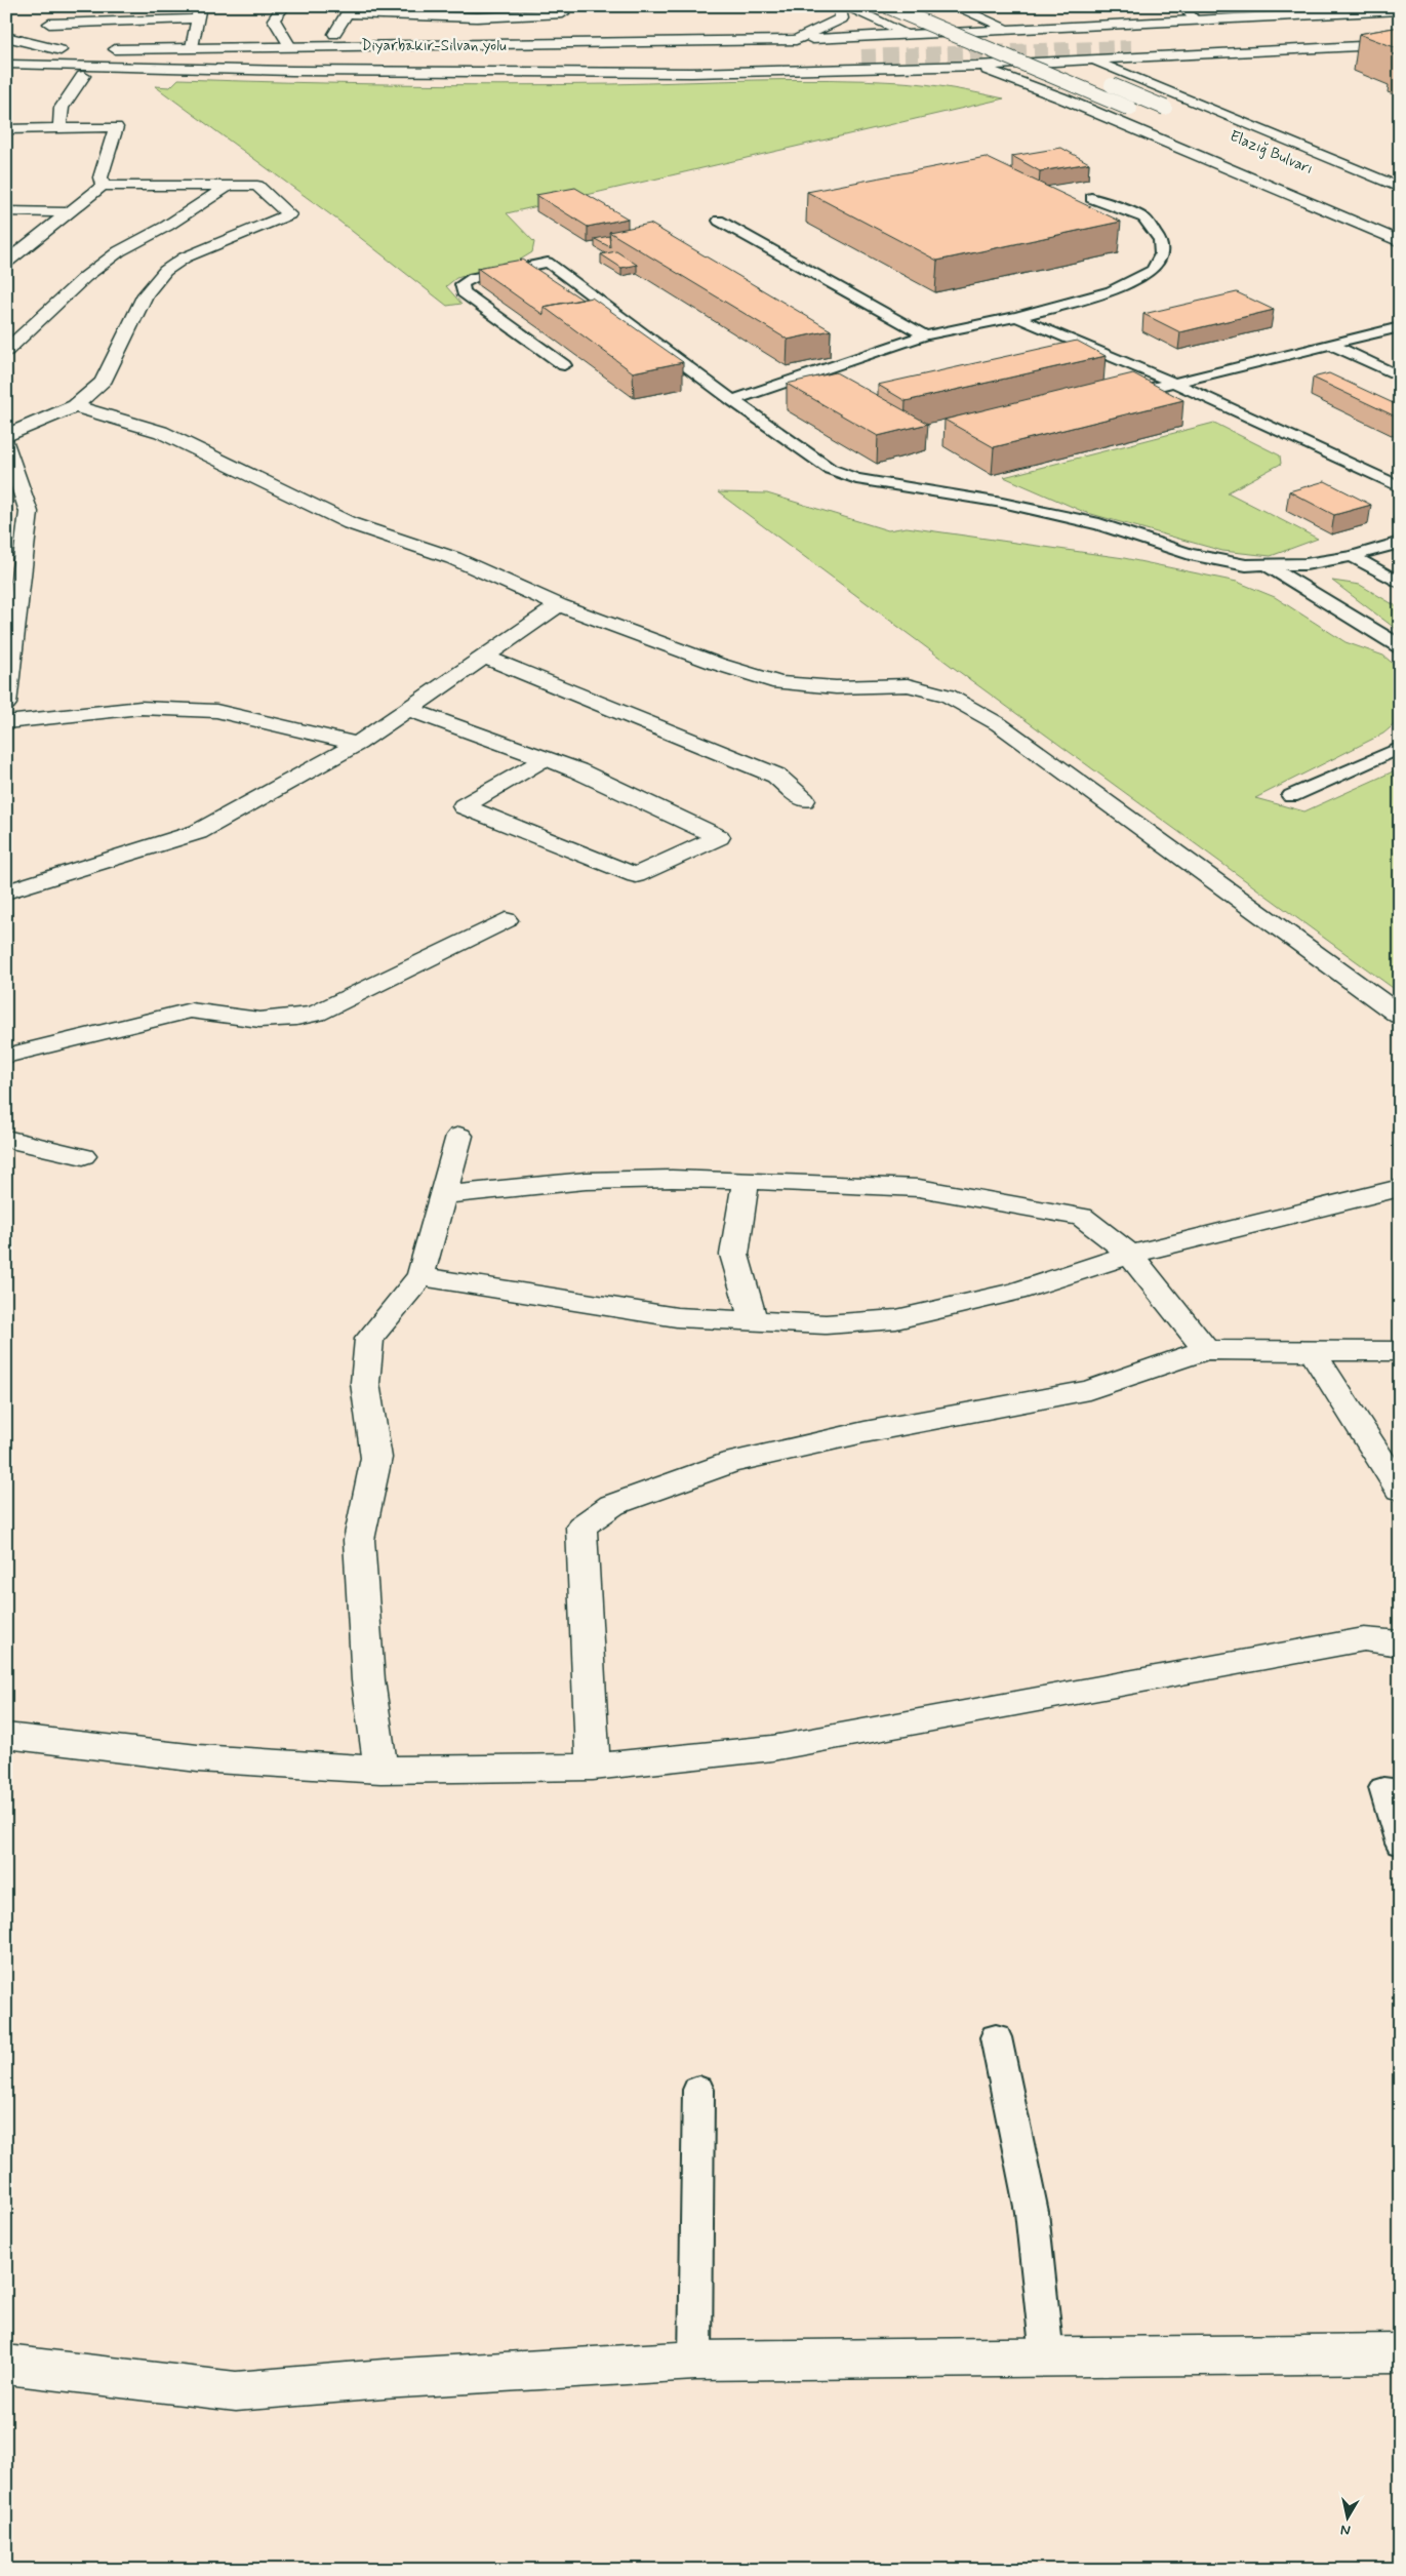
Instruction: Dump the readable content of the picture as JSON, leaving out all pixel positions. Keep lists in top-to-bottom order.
{
  "streets": {
    "main road": ["Diyarbakır-Silvan yolu"]
  },
  "north": "bottom"
}
